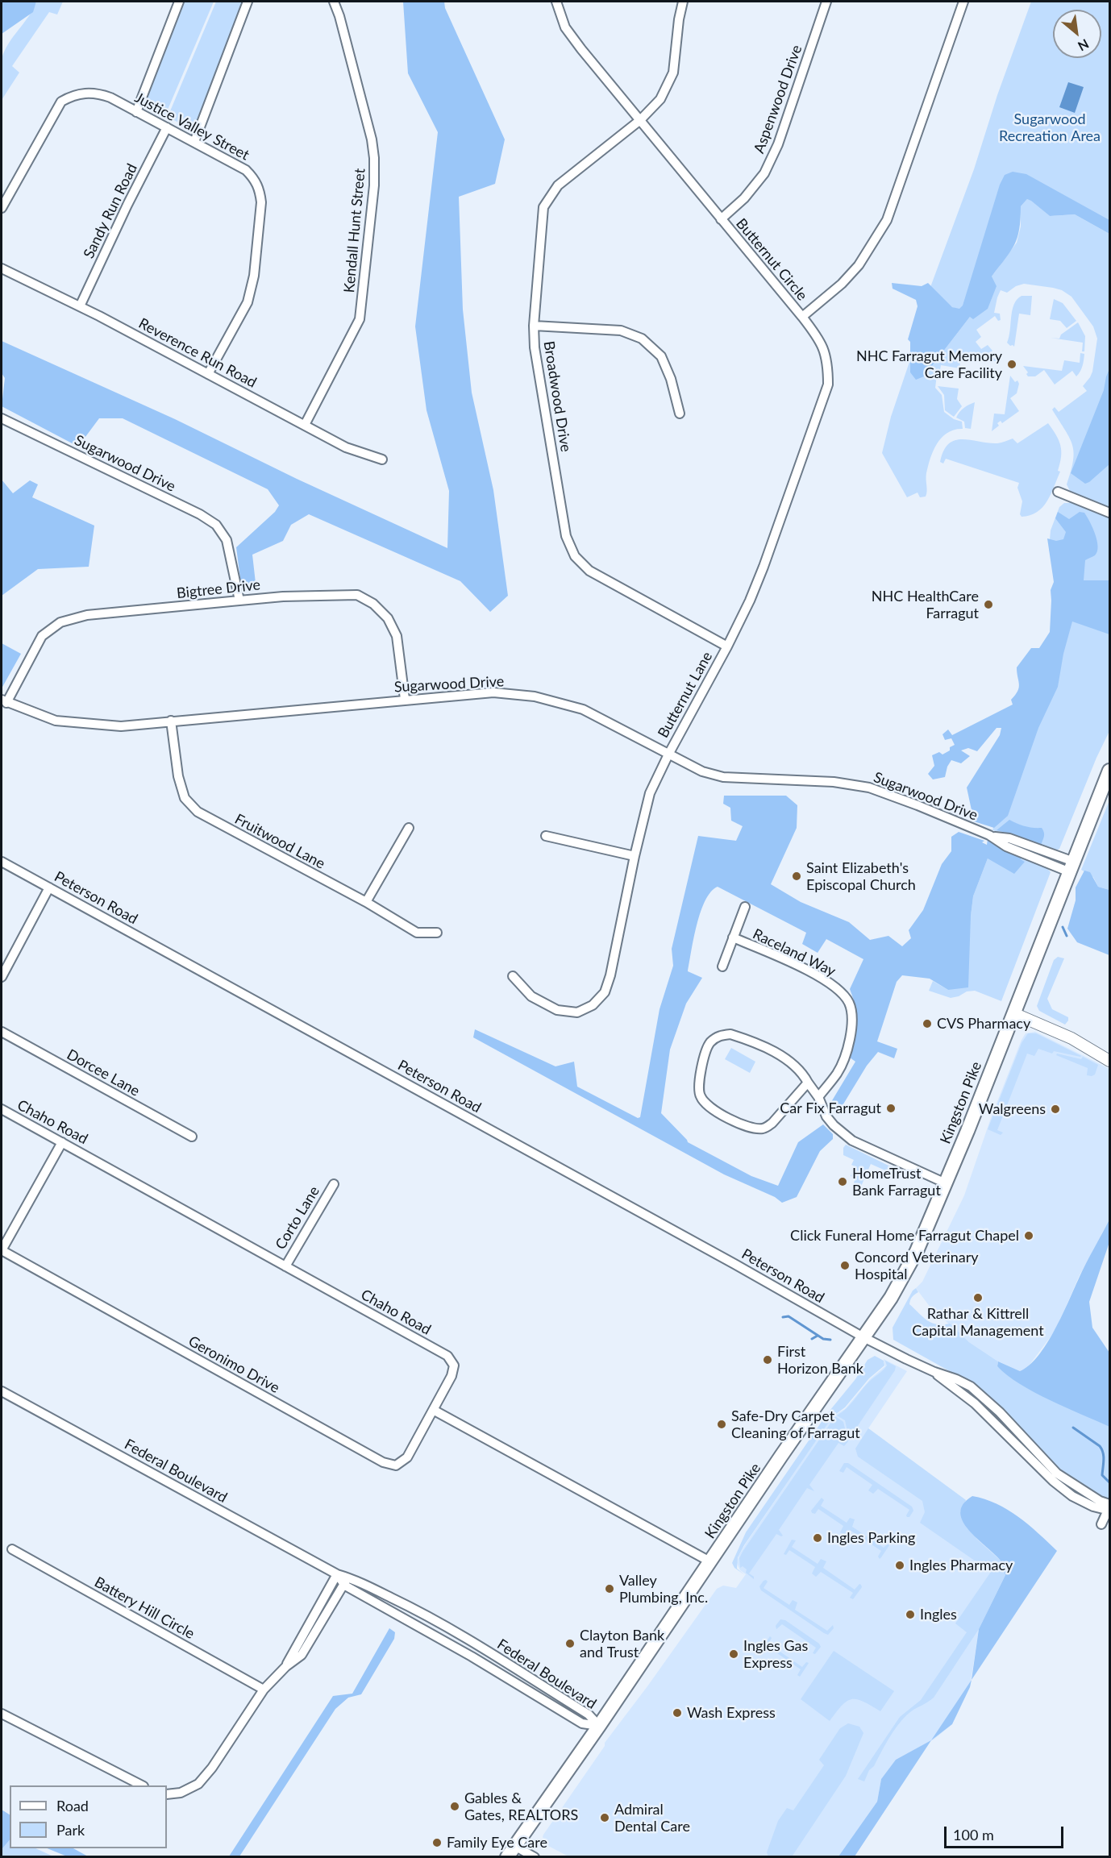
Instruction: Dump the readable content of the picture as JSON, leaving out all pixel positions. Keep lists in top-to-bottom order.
{
  "streets": {
    "main road": ["Kingston Pike"],
    "street": [
      "Aspenwood Drive",
      "Justice Valley Street",
      "Sandy Run Road",
      "Kendall Hunt Street",
      "Butternut Circle",
      "Reverence Run Road",
      "Broadwood Drive",
      "Sugarwood Drive",
      "Bigtree Drive",
      "Butternut Lane",
      "Fruitwood Lane",
      "Peterson Road",
      "Raceland Way",
      "Dorcee Lane",
      "Chaho Road",
      "Corto Lane",
      "Geronimo Drive",
      "Federal Boulevard",
      "Battery Hill Circle"
    ]
  },
  "crossings": [
    ["Aspenwood Drive", "Butternut Circle"],
    ["Justice Valley Street", "Sandy Run Road"],
    ["Justice Valley Street", "Reverence Run Road"],
    ["Sandy Run Road", "Reverence Run Road"],
    ["Kendall Hunt Street", "Reverence Run Road"],
    ["Butternut Circle", "Broadwood Drive"],
    ["Butternut Circle", "Butternut Lane"],
    ["Broadwood Drive", "Butternut Lane"],
    ["Sugarwood Drive", "Bigtree Drive"],
    ["Sugarwood Drive", "Butternut Lane"],
    ["Sugarwood Drive", "Fruitwood Lane"],
    ["Sugarwood Drive", "Kingston Pike"],
    ["Peterson Road", "Kingston Pike"],
    ["Kingston Pike", "Federal Boulevard"],
    ["Chaho Road", "Corto Lane"],
    ["Chaho Road", "Geronimo Drive"]
  ],
  "parks": ["Sugarwood Recreation Area"],
  "places": [
    "NHC Farragut Memory Care Facility",
    "NHC HealthCare Farragut",
    "Saint Elizabeth's Episcopal Church",
    "CVS Pharmacy",
    "Car Fix Farragut",
    "Walgreens",
    "HomeTrust Bank Farragut",
    "Click Funeral Home Farragut Chapel",
    "Concord Veterinary Hospital",
    "Rathar & Kittrell Capital Management",
    "First Horizon Bank",
    "Safe-Dry Carpet Cleaning of Farragut",
    "Ingles Parking",
    "Ingles Pharmacy",
    "Valley Plumbing, Inc.",
    "Ingles",
    "Clayton Bank and Trust",
    "Ingles Gas Express",
    "Wash Express",
    "Gables & Gates, REALTORS",
    "Admiral Dental Care",
    "Family Eye Care"
  ],
  "legend": ["Road", "Park"],
  "scale_bar": "100 m",
  "north": "bottom right"
}
